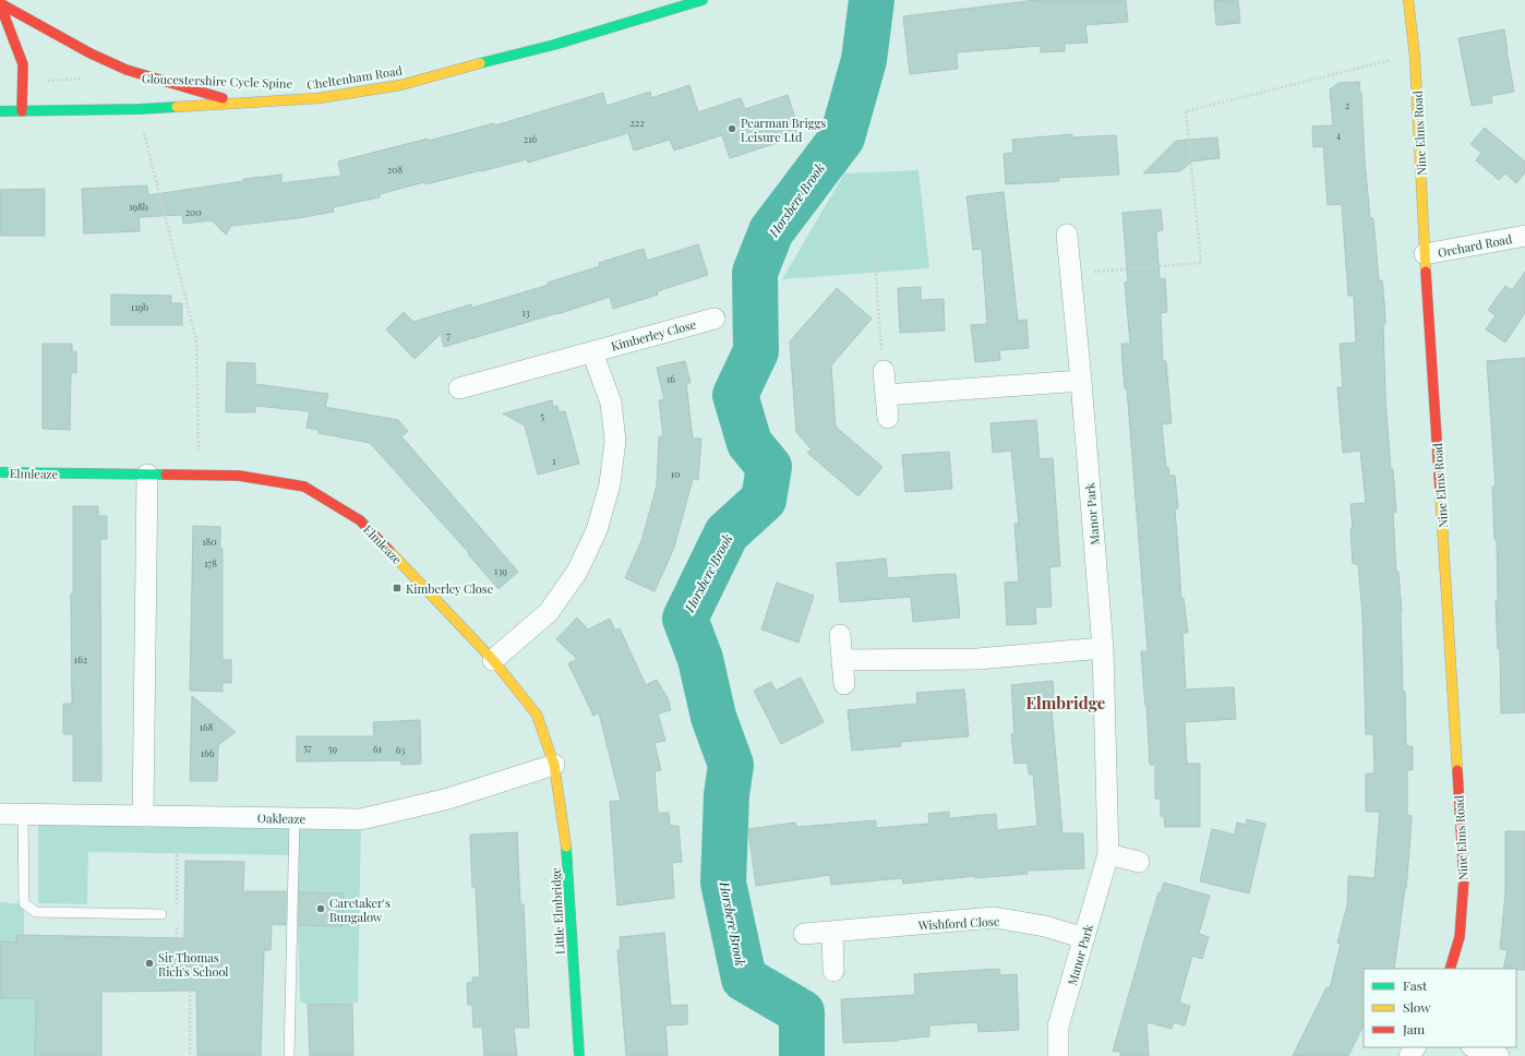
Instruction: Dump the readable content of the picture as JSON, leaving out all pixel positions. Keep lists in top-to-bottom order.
{
  "streets": {
    "street": [
      "Cheltenham Road",
      "Nine Elms Road",
      "Orchard Road",
      "Kimberley Close",
      "Elmleaze",
      "Manor Park",
      "Oakleaze",
      "Little Elmbridge",
      "Wishford Close"
    ]
  },
  "crossings": [
    ["Nine Elms Road", "Orchard Road"],
    ["Elmleaze", "Oakleaze"],
    ["Elmleaze", "Little Elmbridge"],
    ["Manor Park", "Wishford Close"],
    ["Oakleaze", "Little Elmbridge"]
  ],
  "districts": ["Elmbridge"],
  "water": ["Horsbere Brook"],
  "places": {
    "other": ["Pearman Briggs Leisure Ltd", "Caretaker's Bungalow", "Sir Thomas Rich's School"],
    "transit": ["Kimberley Close"]
  },
  "house_numbers": [
    "2",
    "222",
    "4",
    "216",
    "208",
    "198b",
    "200",
    "119b",
    "13",
    "7",
    "16",
    "5",
    "1",
    "10",
    "180",
    "178",
    "139",
    "162",
    "168",
    "57",
    "59",
    "61",
    "63",
    "166"
  ],
  "legend": ["Fast", "Slow", "Jam"]
}
